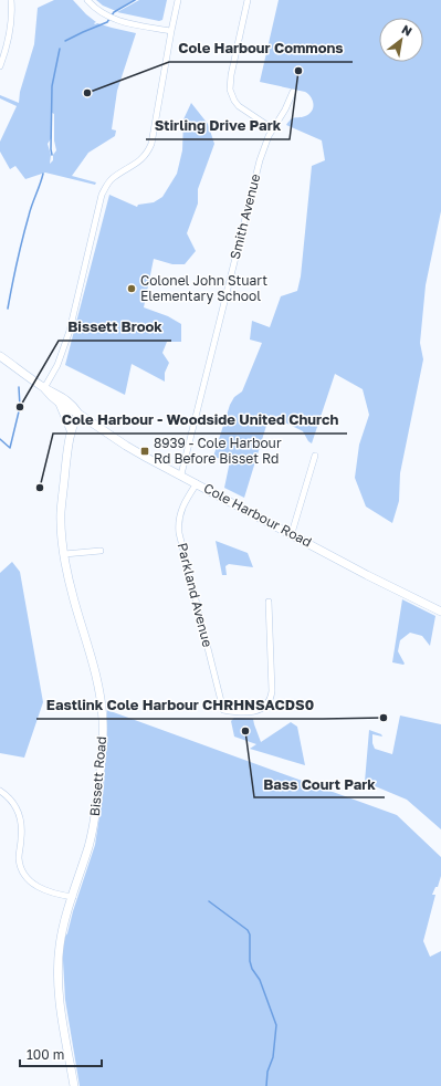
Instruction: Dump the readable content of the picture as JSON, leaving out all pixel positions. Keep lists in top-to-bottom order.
{
  "streets": {
    "main road": ["Cole Harbour Road", "Bissett Road"],
    "street": ["Smith Avenue", "Parkland Avenue"]
  },
  "crossings": [
    ["Smith Avenue", "Cole Harbour Road"],
    ["Cole Harbour Road", "Parkland Avenue"],
    ["Cole Harbour Road", "Bissett Road"]
  ],
  "places": {
    "other": [
      "Stirling Drive Park",
      "Cole Harbour Commons",
      "Colonel John Stuart Elementary School",
      "Bissett Brook",
      "Cole Harbour - Woodside United Church",
      "Eastlink Cole Harbour CHRHNSACDS0",
      "Bass Court Park"
    ],
    "transit": ["8939 - Cole Harbour Rd Before Bisset Rd"]
  },
  "scale_bar": "100 m",
  "north": "top right"
}
